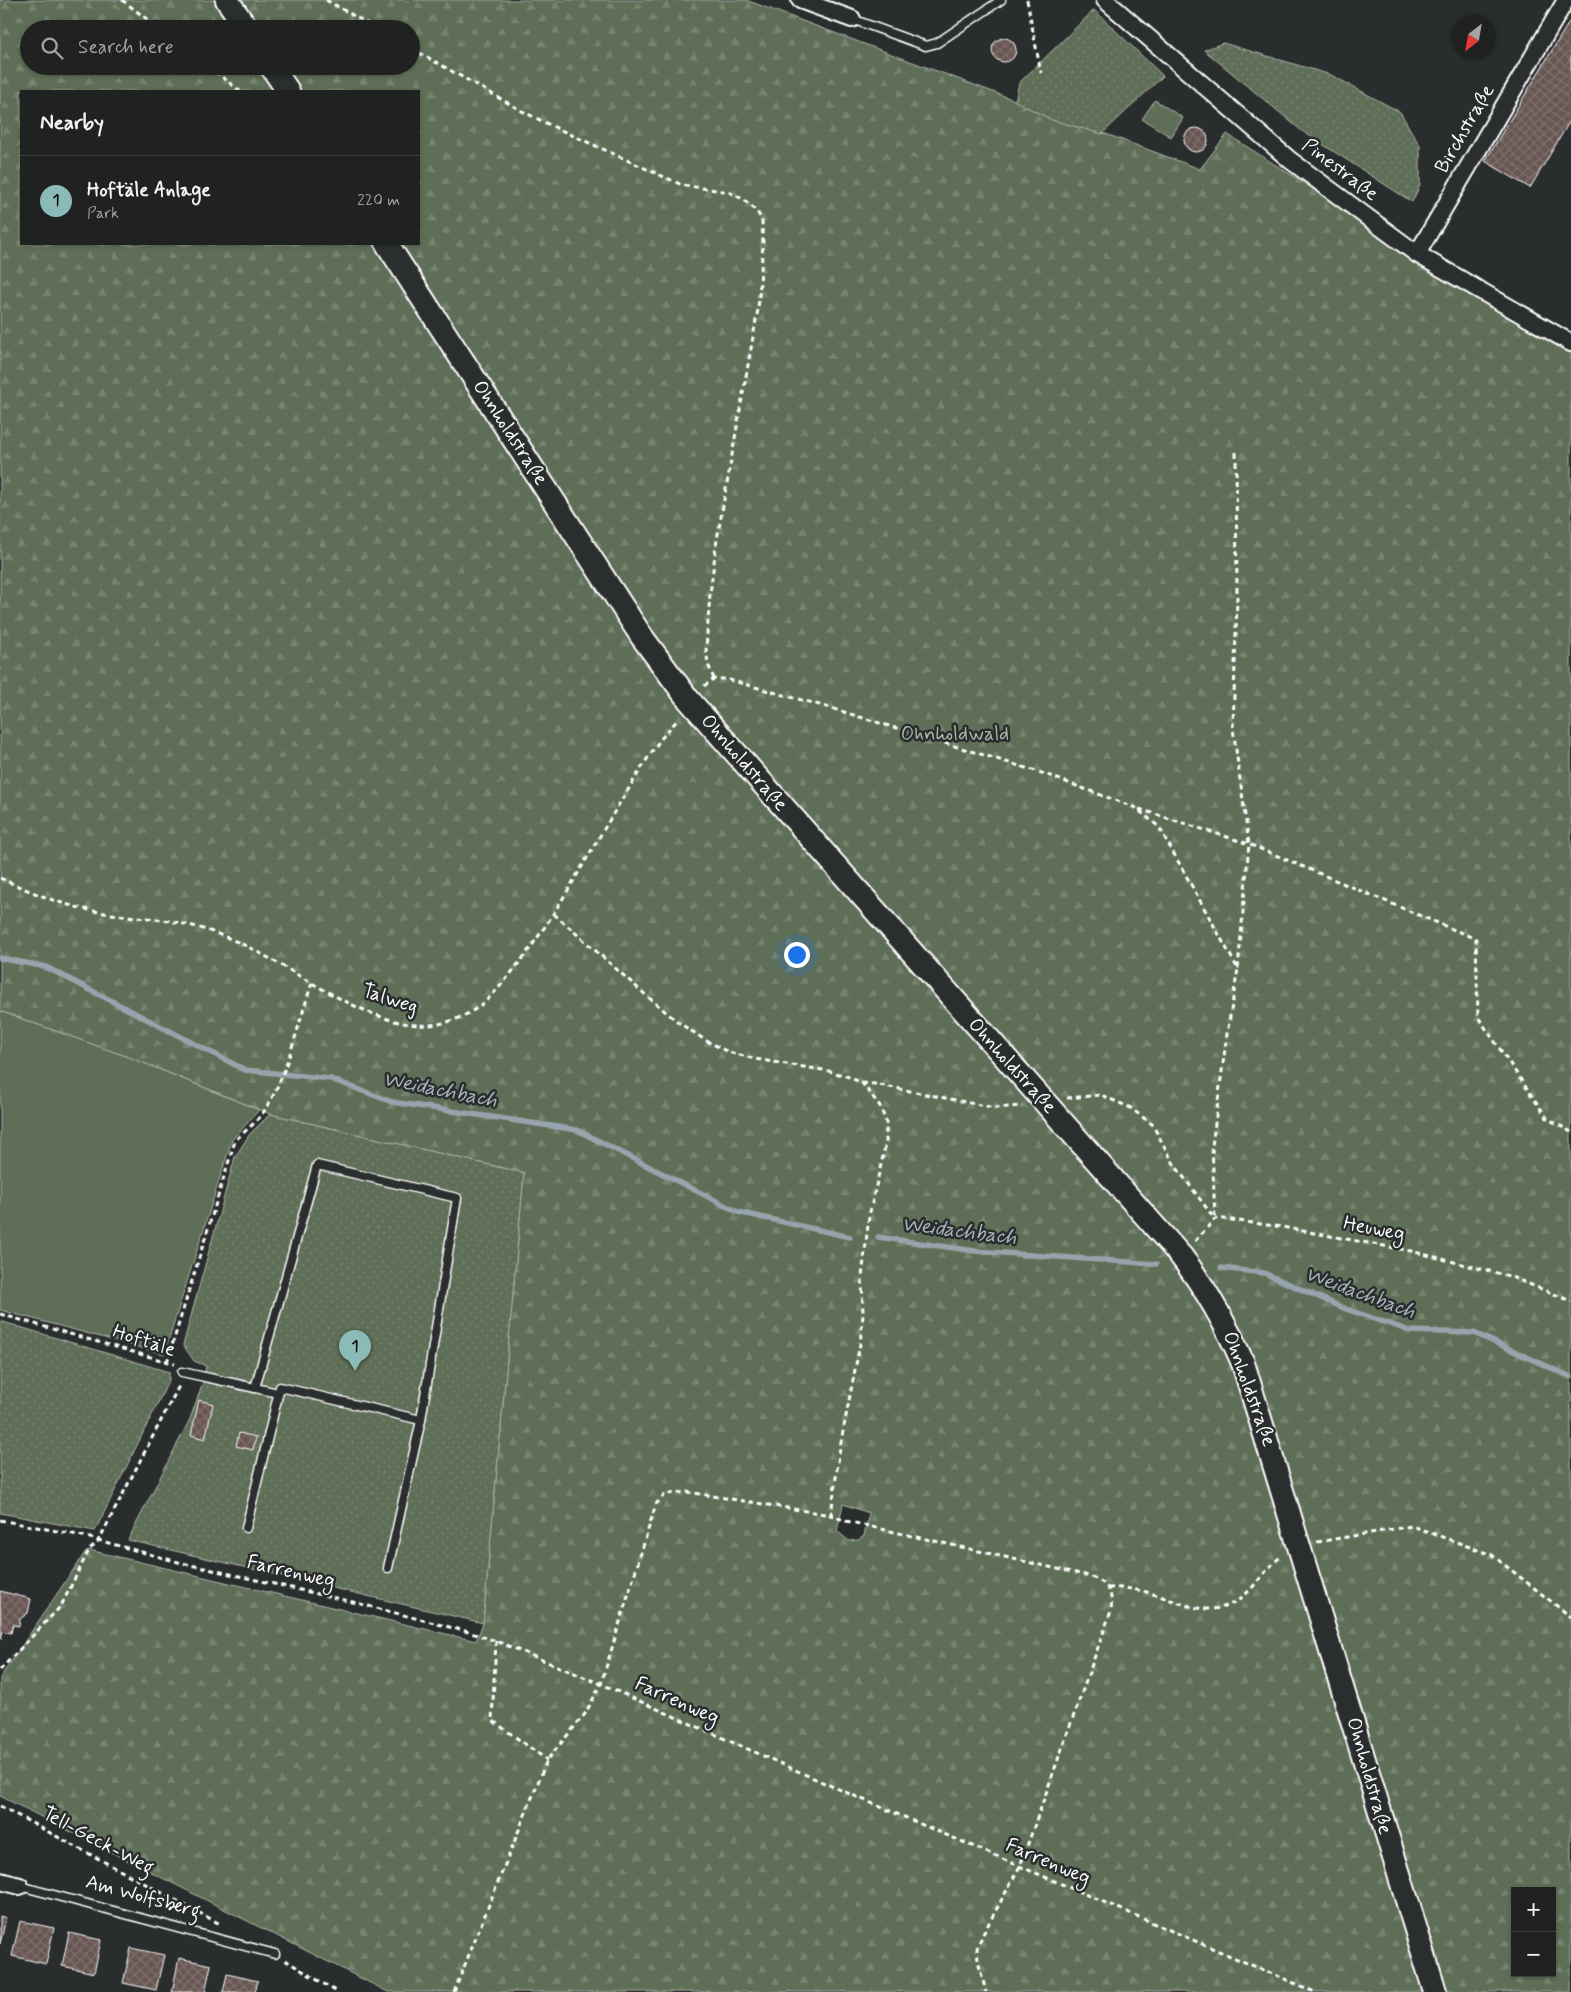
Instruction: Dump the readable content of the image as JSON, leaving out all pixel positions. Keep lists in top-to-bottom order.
{
  "streets": {
    "main road": ["Ohnholdstraße"],
    "street": ["Birchstraße", "Pinestraße", "Am Wolfsberg"],
    "path": [
      "Talweg",
      "Heuweg",
      "Hoftäle",
      "Farrenweg",
      "Tell-Geck-Weg"
    ]
  },
  "crossings": [
    ["Birchstraße", "Pinestraße"],
    ["Ohnholdstraße", "Talweg"],
    ["Hoftäle", "Farrenweg"]
  ],
  "water": ["Weidachbach"],
  "parks": ["Ohnholdwald"],
  "north": "bottom left",
  "page": {
    "search": "Search here",
    "heading": "Nearby",
    "list": [
      {
        "mark": "1",
        "name": "Hoftäle Anlage",
        "note": "Park",
        "value": "220 m"
      }
    ],
    "pins": "1",
    "map_buttons": ["+", "−"]
  }
}
